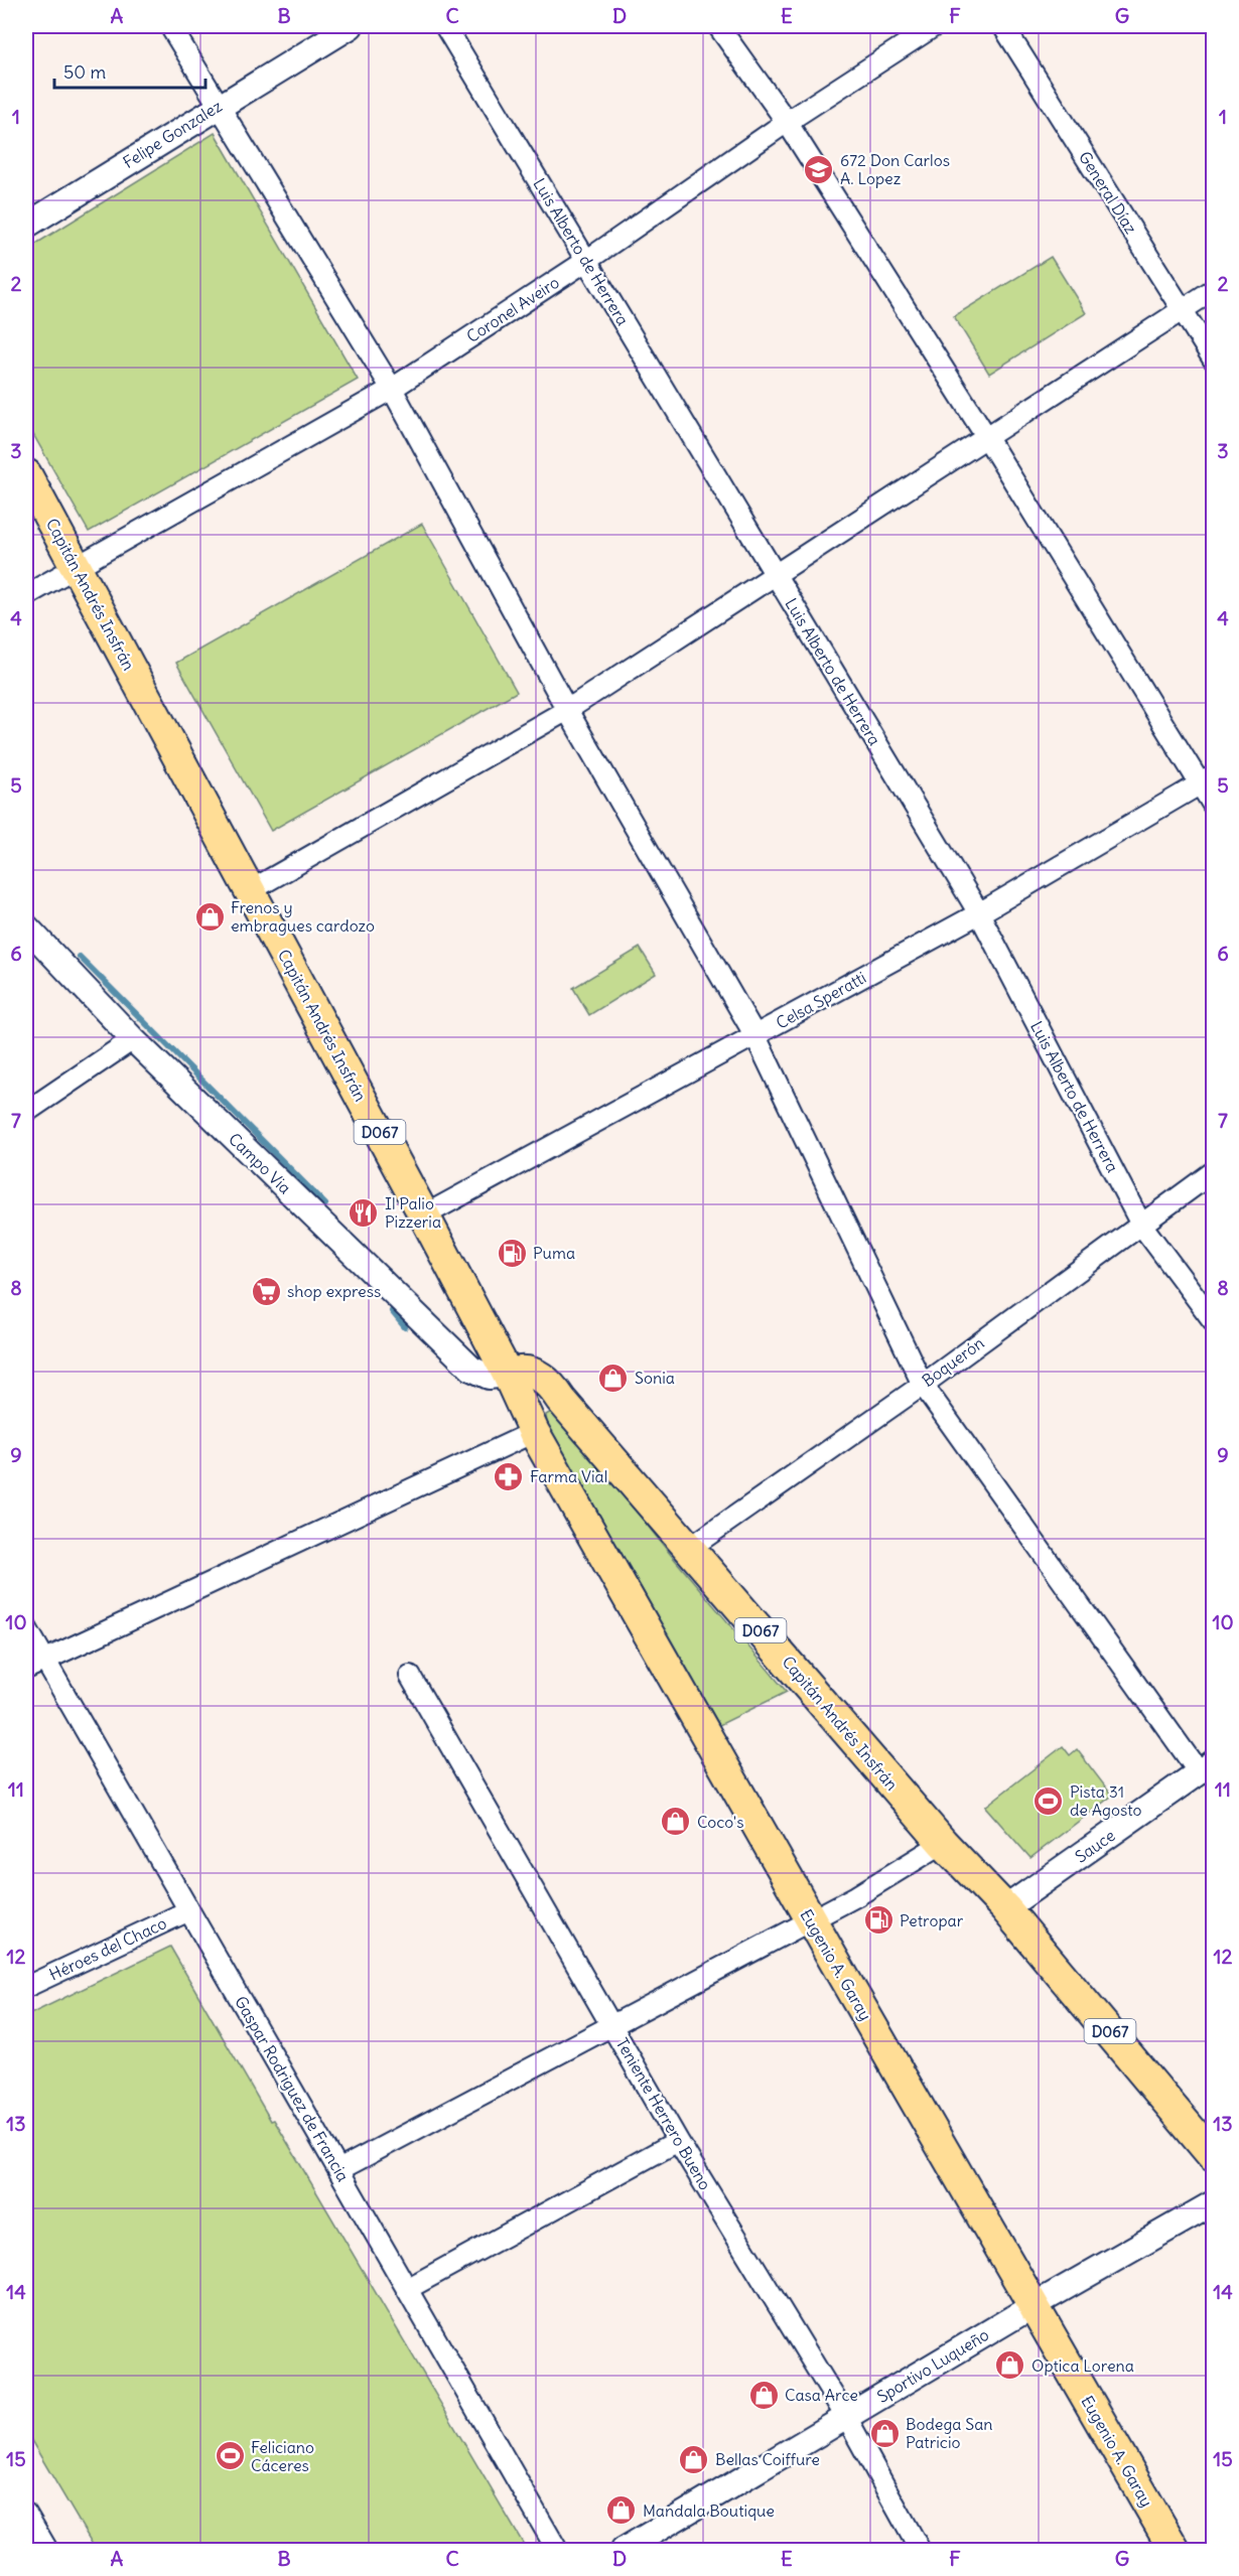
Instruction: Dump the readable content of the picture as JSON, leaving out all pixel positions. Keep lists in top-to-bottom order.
{
  "streets": {
    "main road": ["Capitán Andrés Insfrán", "D067", "Eugenio A. Garay"],
    "street": [
      "Felipe Gonzalez",
      "General Díaz",
      "Luis Alberto de Herrera",
      "Coronel Aveiro",
      "Celsa Speratti",
      "Campo Via",
      "Boquerón",
      "Sauce",
      "Héroes del Chaco",
      "Gaspar Rodriguez de Francia",
      "Teniente Herrero Bueno",
      "Sportivo Luqueño"
    ]
  },
  "crossings": [
    ["Luis Alberto de Herrera", "Coronel Aveiro"],
    ["Luis Alberto de Herrera", "Celsa Speratti"],
    ["Luis Alberto de Herrera", "Boquerón"],
    ["Coronel Aveiro", "Capitán Andrés Insfrán"],
    ["Capitán Andrés Insfrán", "Celsa Speratti"],
    ["Capitán Andrés Insfrán", "Campo Via"],
    ["Capitán Andrés Insfrán", "Boquerón"],
    ["Capitán Andrés Insfrán", "Sauce"],
    ["Capitán Andrés Insfrán", "Eugenio A. Garay"],
    ["Campo Via", "Eugenio A. Garay"],
    ["Héroes del Chaco", "Gaspar Rodriguez de Francia"],
    ["Eugenio A. Garay", "Sportivo Luqueño"],
    ["Teniente Herrero Bueno", "Sportivo Luqueño"]
  ],
  "places": {
    "school or university": ["672 Don Carlos A. Lopez"],
    "shop": [
      "Frenos y embragues cardozo",
      "Sonia",
      "Coco's",
      "Optica Lorena",
      "Casa Arce",
      "Bodega San Patricio",
      "Bellas Coiffure",
      "Mandala Boutique"
    ],
    "restaurant": ["Il Palio Pizzeria"],
    "fuel station": ["Puma", "Petropar"],
    "supermarket": ["shop express"],
    "pharmacy": ["Farma Vial"],
    "sports": ["Pista 31 de Agosto", "Feliciano Cáceres"]
  },
  "scale_bar": "50 m",
  "grid": {
    "columns": [
      "A",
      "B",
      "C",
      "D",
      "E",
      "F",
      "G"
    ],
    "rows": [
      "1",
      "2",
      "3",
      "4",
      "5",
      "6",
      "7",
      "8",
      "9",
      "10",
      "11",
      "12",
      "13",
      "14",
      "15"
    ]
  }
}
